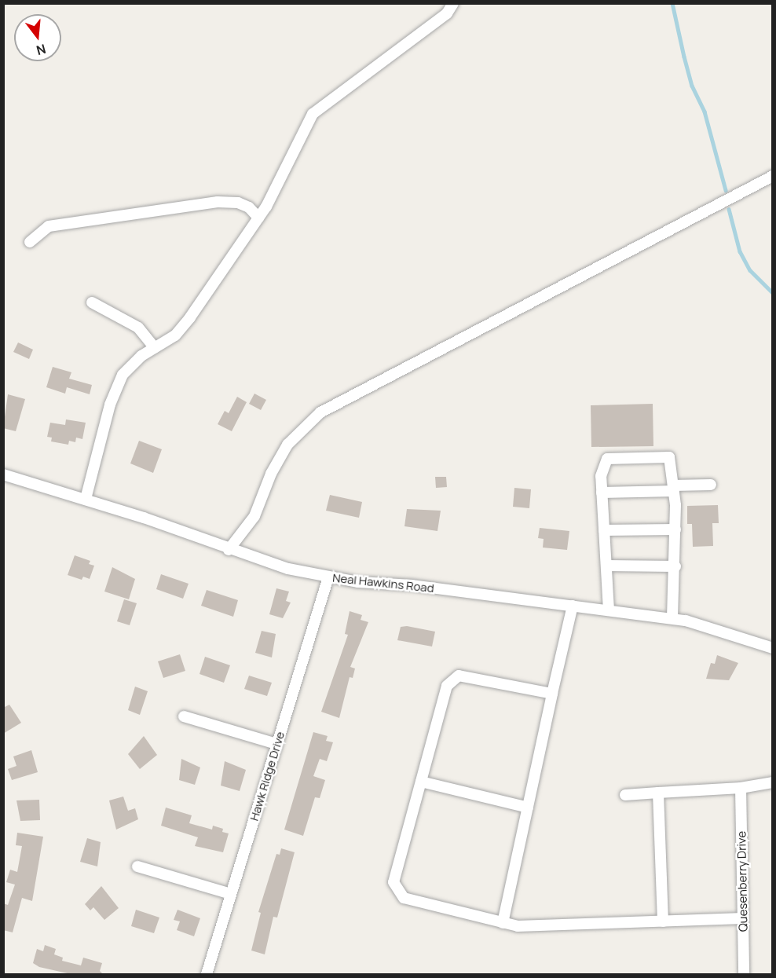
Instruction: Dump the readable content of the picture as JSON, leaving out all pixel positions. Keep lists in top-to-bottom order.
{
  "streets": {
    "street": ["Neal Hawkins Road", "Hawk Ridge Drive", "Quesenberry Drive"]
  },
  "crossings": [
    ["Neal Hawkins Road", "Hawk Ridge Drive"]
  ],
  "north": "bottom"
}
